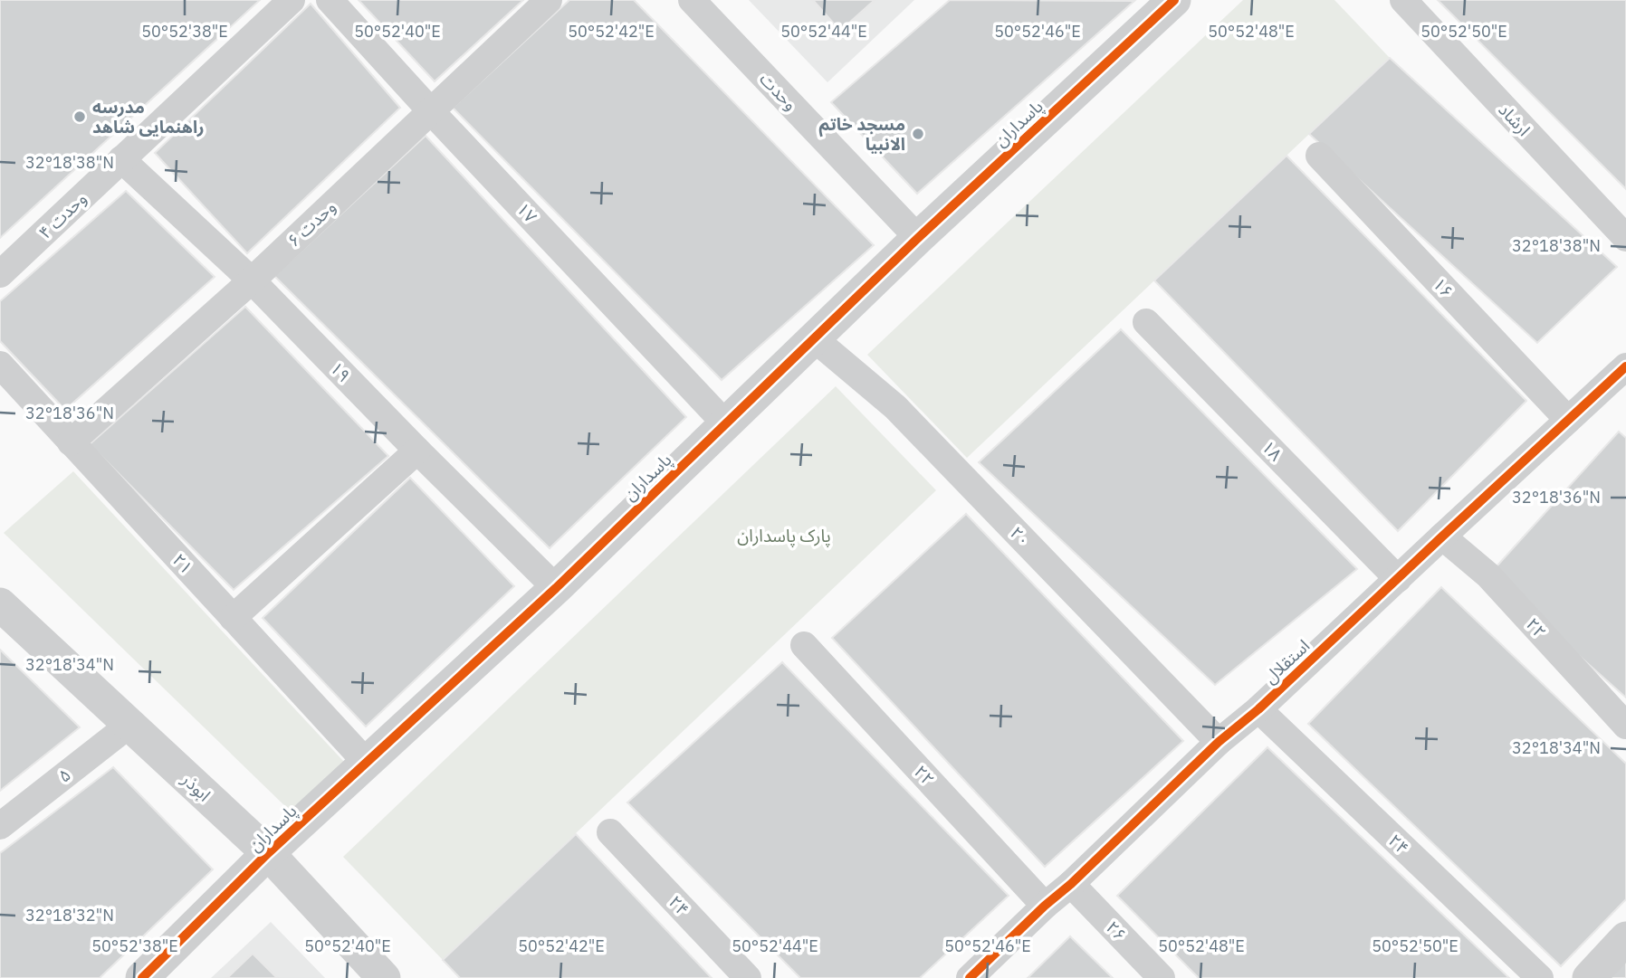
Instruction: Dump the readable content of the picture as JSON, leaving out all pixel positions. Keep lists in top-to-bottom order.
{
  "streets": {
    "street": [
      "وحدت",
      "ارشاد",
      "پاسداران",
      "۱۷",
      "وحدت ۴",
      "وحدت ۶",
      "۱۶",
      "۱۹",
      "۱۸",
      "۲۰",
      "۲۱",
      "۲۲",
      "استقلال",
      "۵",
      "ابوذر",
      "۲۴",
      "۲۶"
    ]
  },
  "crossings": [
    ["وحدت", "پاسداران"],
    ["پاسداران", "۱۷"],
    ["پاسداران", "۱۹"],
    ["پاسداران", "۲۰"],
    ["پاسداران", "۲۱"],
    ["پاسداران", "ابوذر"],
    ["۱۷", "وحدت ۶"],
    ["وحدت ۴", "۱۹"],
    ["وحدت ۶", "۱۹"],
    ["وحدت ۶", "۲۱"],
    ["۱۶", "استقلال"],
    ["۱۸", "استقلال"],
    ["۲۰", "استقلال"],
    ["۲۲", "استقلال"],
    ["استقلال", "۲۴"],
    ["استقلال", "۲۶"],
    ["۵", "ابوذر"]
  ],
  "parks": ["پارک پاسداران"],
  "places": ["مدرسه راهنمایی شاهد", "مسجد خاتم الانبیا"],
  "coordinates": [
    "50°52'38\"E",
    "50°52'40\"E",
    "50°52'42\"E",
    "50°52'44\"E",
    "50°52'46\"E",
    "50°52'48\"E",
    "50°52'50\"E",
    "32°18'38\"N",
    "32°18'36\"N",
    "32°18'34\"N",
    "32°18'32\"N"
  ]
}
